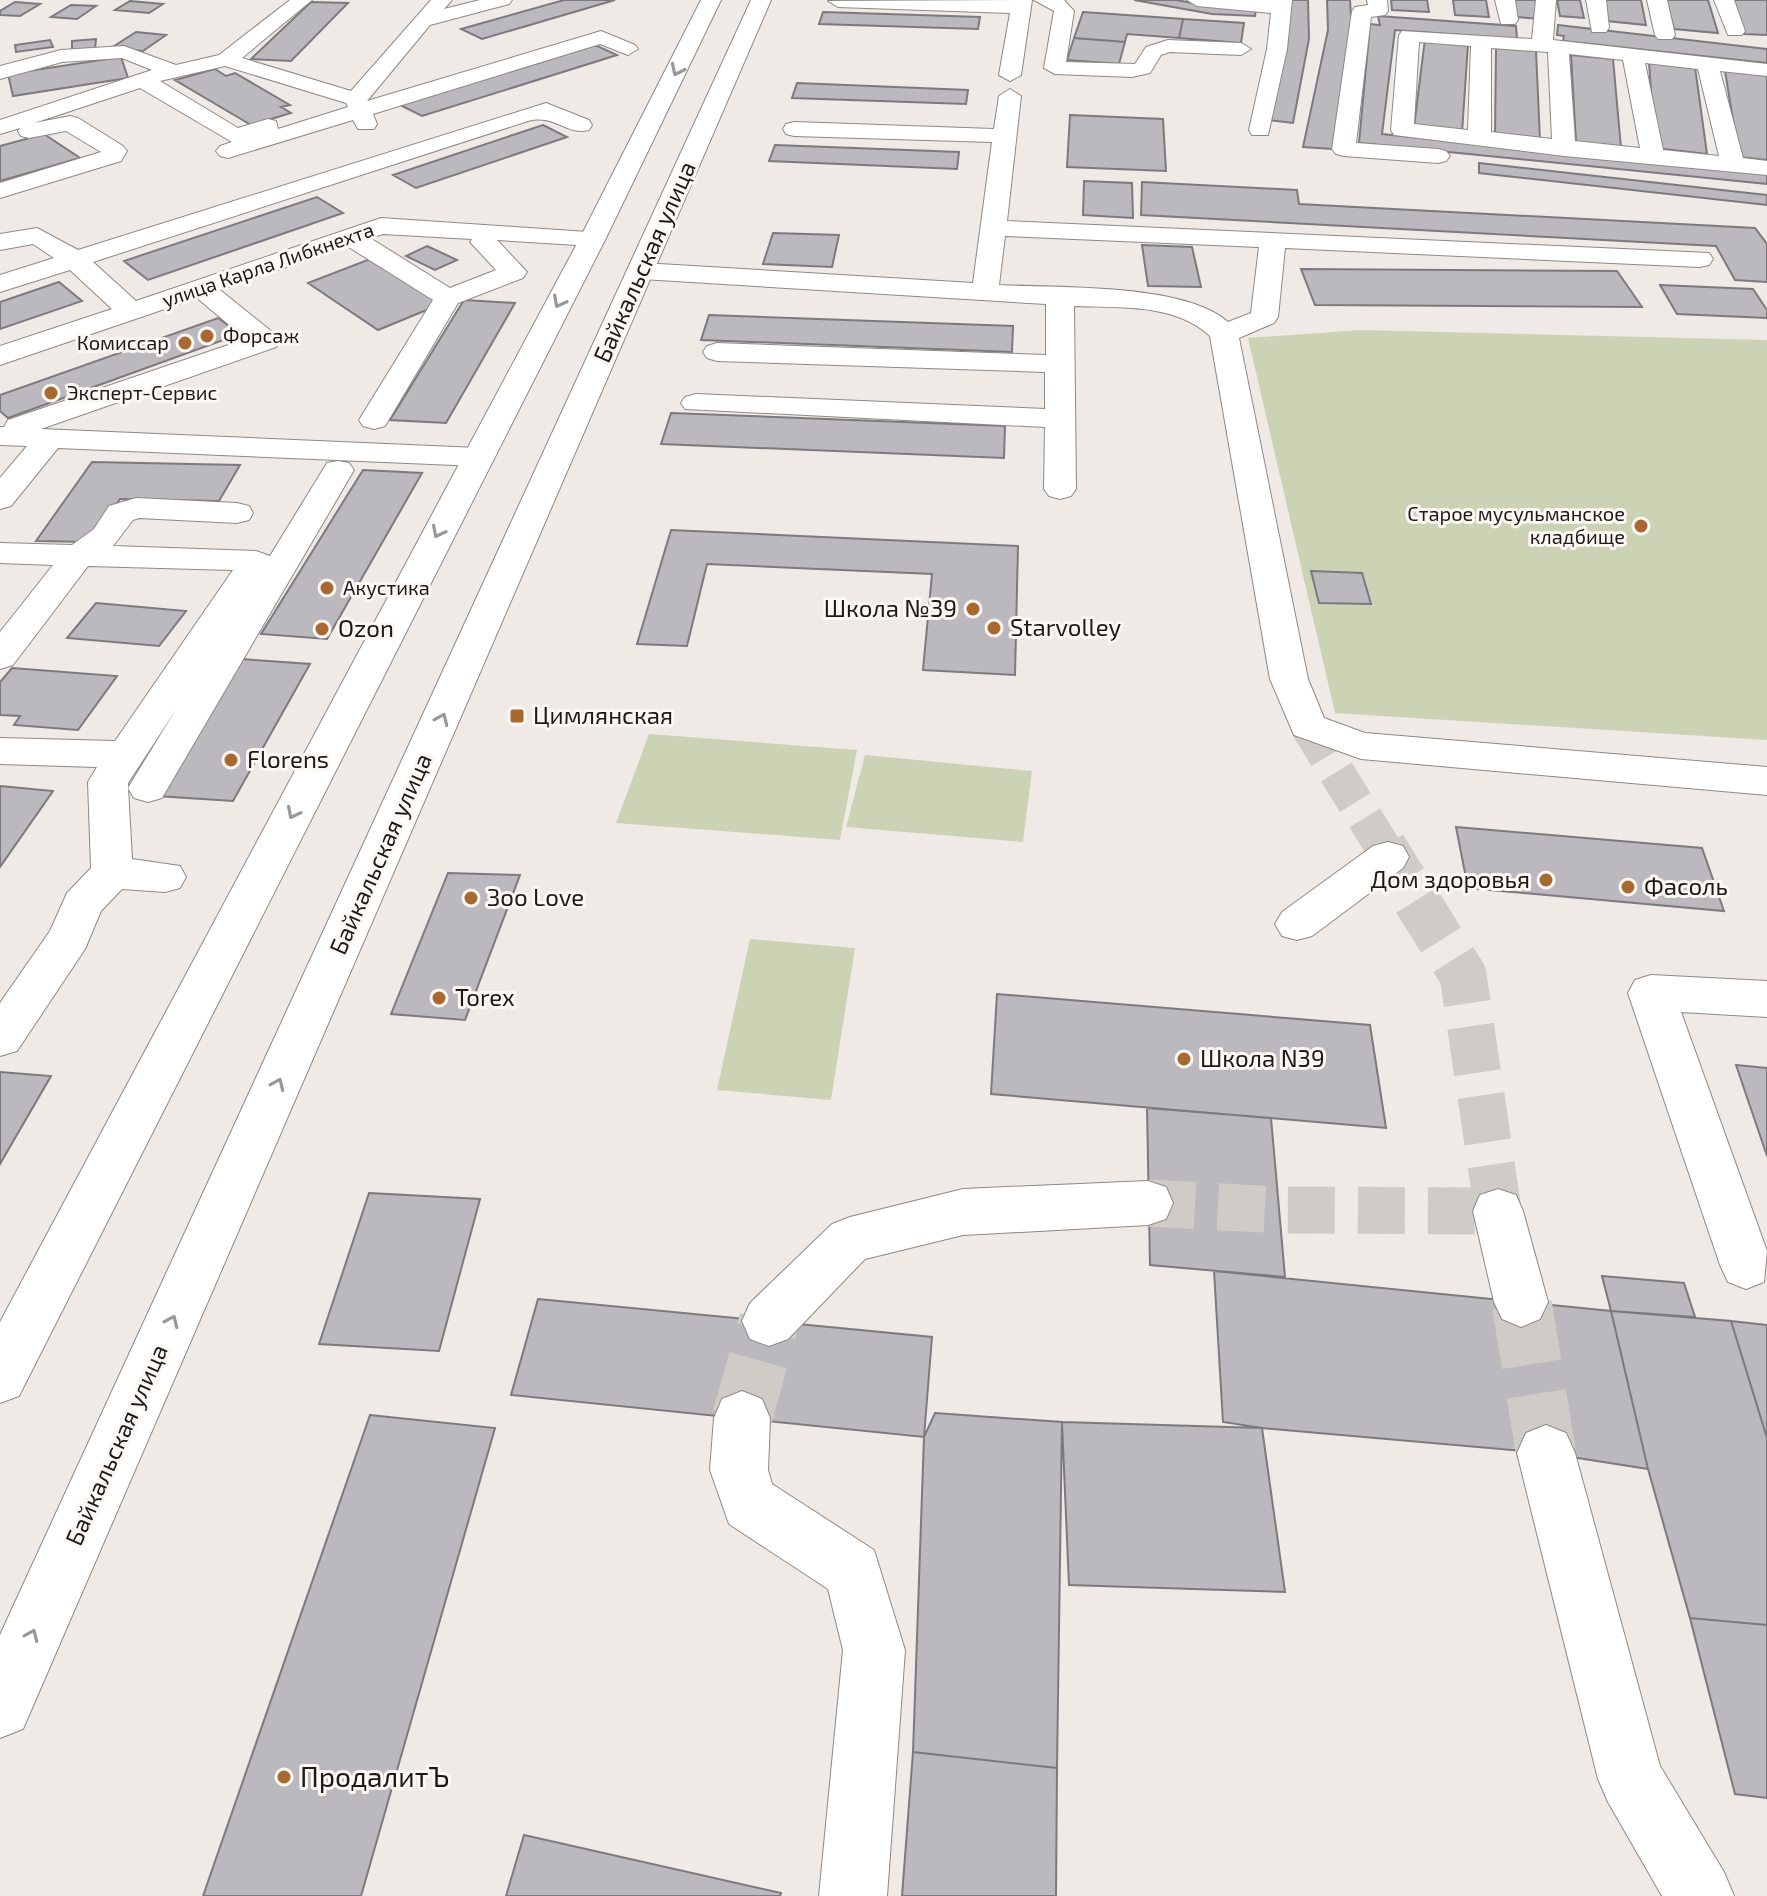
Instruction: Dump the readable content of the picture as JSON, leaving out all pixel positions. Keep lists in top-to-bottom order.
{
  "streets": {
    "main road": ["Байкальская улица", "улица Карла Либкнехта"]
  },
  "places": {
    "other": [
      "Форсаж",
      "Комиссар",
      "Эксперт-Сервис",
      "Старое мусульманское кладбище",
      "Акустика",
      "Школа №39",
      "Starvolley",
      "Ozon",
      "Florens",
      "Дом здоровья",
      "Фасоль",
      "Зоо Love",
      "Torex",
      "Школа N39",
      "ПродалитЪ"
    ],
    "transit": ["Цимлянская"]
  }
}
